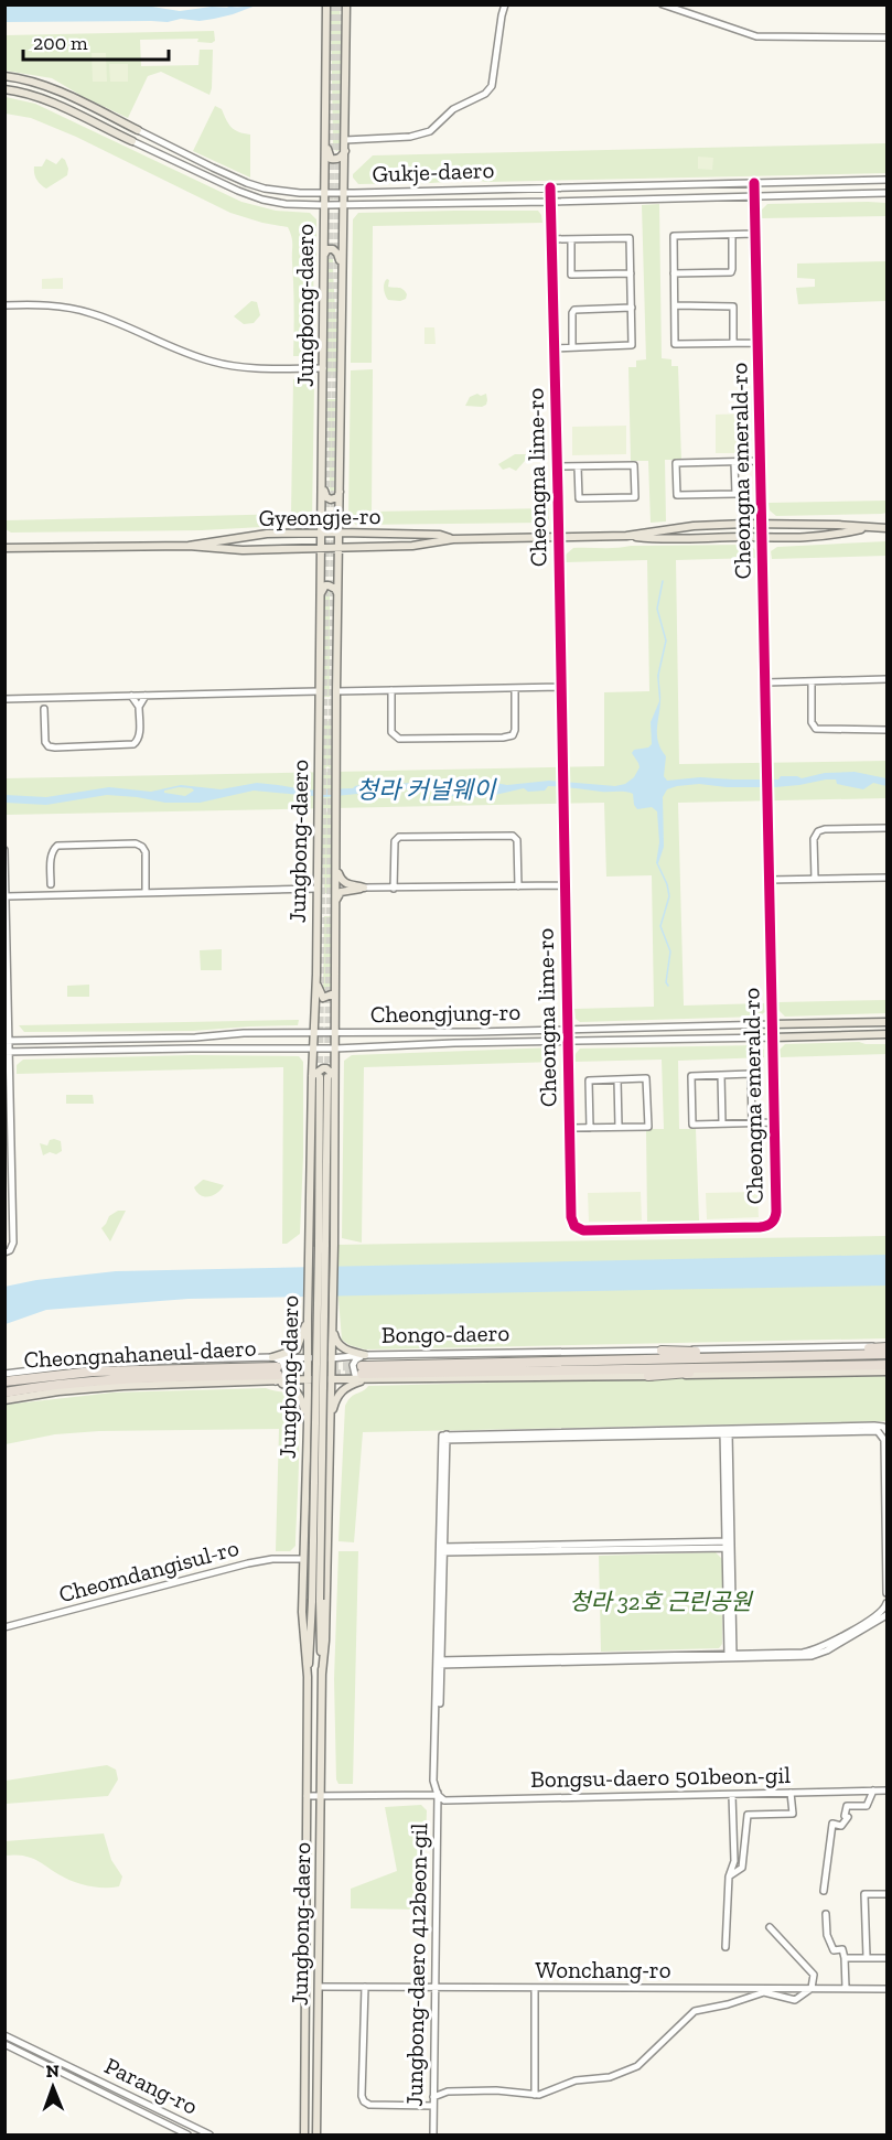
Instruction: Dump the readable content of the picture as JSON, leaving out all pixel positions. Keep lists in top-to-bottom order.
{
  "streets": {
    "highway": ["Bongo-daero", "Cheongnahaneul-daero"],
    "main road": [
      "Gukje-daero",
      "Jungbong-daero",
      "Gyeongje-ro",
      "Cheongjung-ro"
    ],
    "street": [
      "Cheongna emerald-ro",
      "Cheongna lime-ro",
      "Cheomdangisul-ro",
      "Bongsu-daero 501beon-gil",
      "Jungbong-daero 412beon-gil",
      "Wonchang-ro",
      "Parang-ro"
    ]
  },
  "crossings": [
    ["Gukje-daero", "Jungbong-daero"],
    ["Gukje-daero", "Cheongna emerald-ro"],
    ["Gukje-daero", "Cheongna lime-ro"],
    ["Jungbong-daero", "Gyeongje-ro"],
    ["Jungbong-daero", "Cheongjung-ro"],
    ["Jungbong-daero", "Bongo-daero"],
    ["Jungbong-daero", "Cheomdangisul-ro"],
    ["Jungbong-daero", "Bongsu-daero 501beon-gil"],
    ["Jungbong-daero", "Wonchang-ro"],
    ["Cheongna emerald-ro", "Cheongna lime-ro"],
    ["Cheongna emerald-ro", "Gyeongje-ro"],
    ["Cheongna emerald-ro", "Cheongjung-ro"],
    ["Cheongna lime-ro", "Gyeongje-ro"],
    ["Cheongna lime-ro", "Cheongjung-ro"],
    ["Bongo-daero", "Cheongnahaneul-daero"],
    ["Bongsu-daero 501beon-gil", "Jungbong-daero 412beon-gil"],
    ["Jungbong-daero 412beon-gil", "Wonchang-ro"]
  ],
  "water": ["청라 커널웨이"],
  "parks": ["청라 32호 근린공원"],
  "scale_bar": "200 m",
  "north": "top"
}
